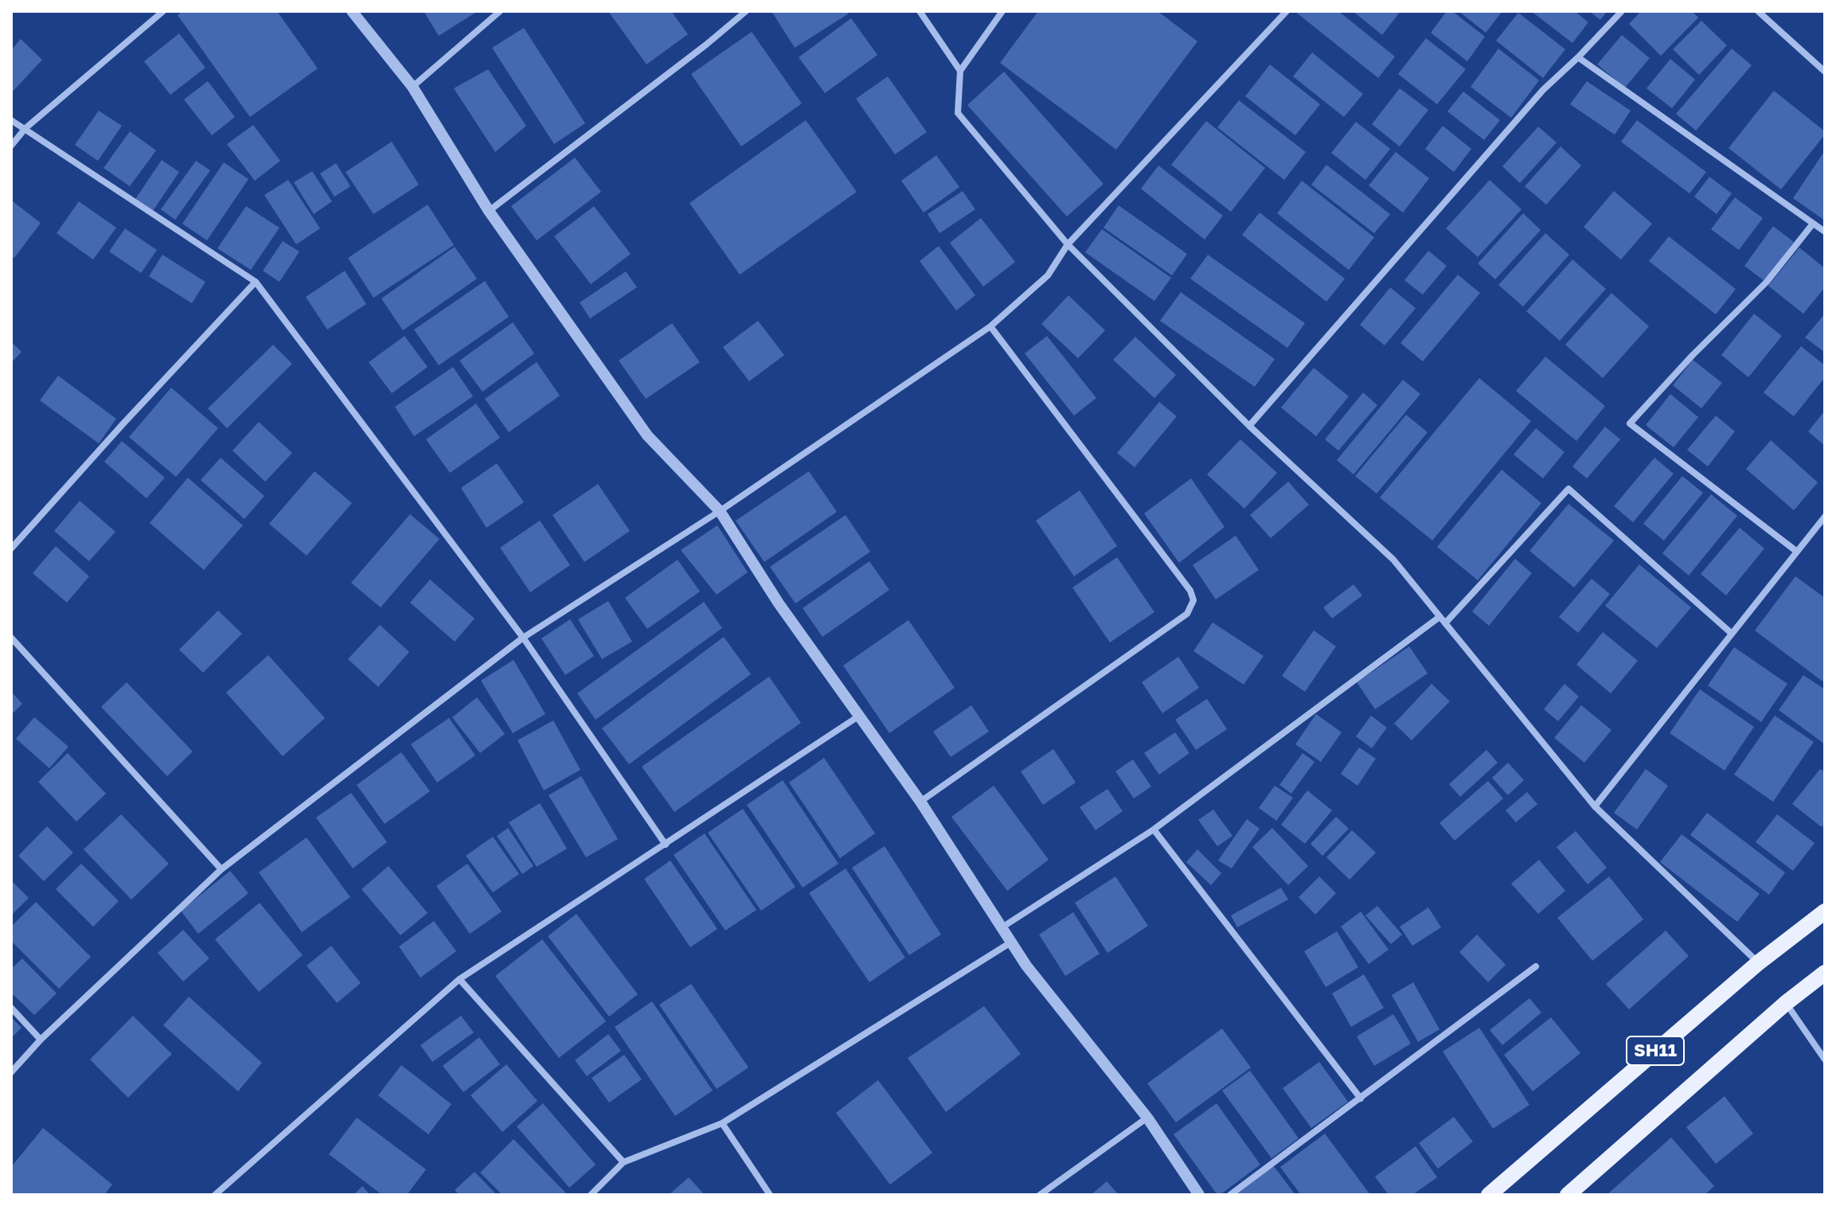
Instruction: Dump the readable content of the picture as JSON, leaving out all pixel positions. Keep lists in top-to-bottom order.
{
  "streets": {
    "main road": ["SH11"]
  }
}
